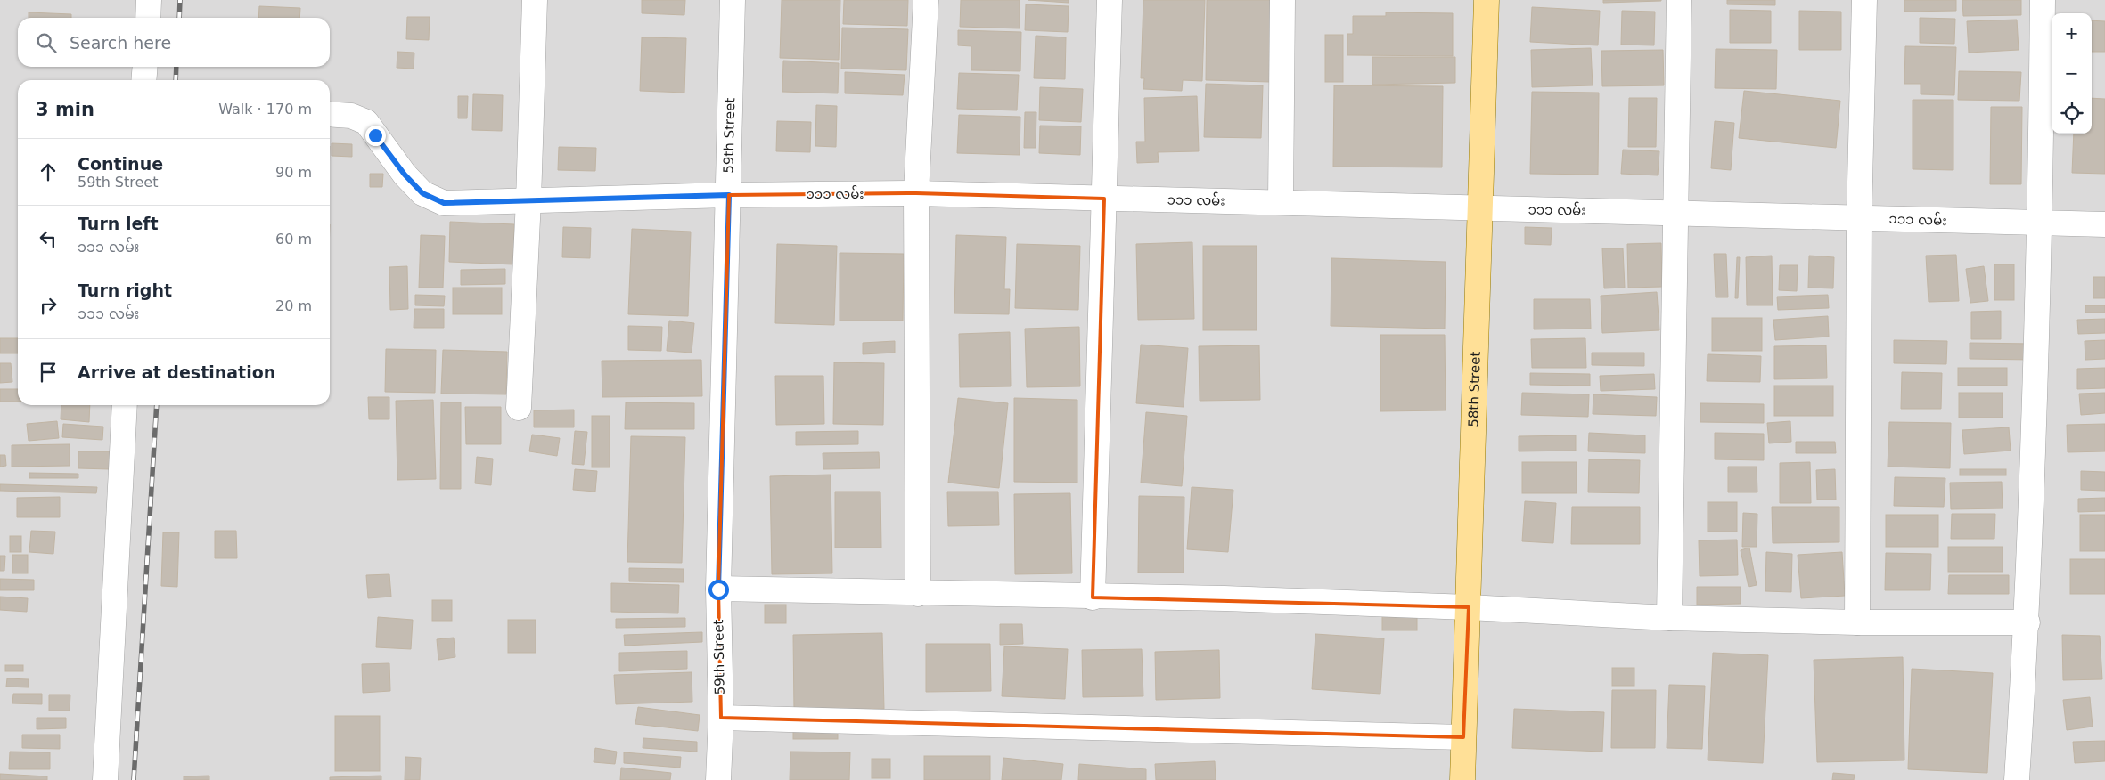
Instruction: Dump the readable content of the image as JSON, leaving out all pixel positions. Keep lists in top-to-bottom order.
{
  "streets": {
    "main road": ["58th Street"],
    "street": ["59th Street", "၁၁၁ လမ်း"]
  },
  "crossings": [
    ["59th Street", "၁၁၁ လမ်း"],
    ["၁၁၁ လမ်း", "58th Street"]
  ],
  "page": {
    "map_buttons": ["+", "−"],
    "search": "Search here",
    "heading": ["3 min", "Walk · 170 m"],
    "list": [
      ["Continue", "59th Street", "90 m"],
      ["Turn left", "၁၁၁ လမ်း", "60 m"],
      ["Turn right", "၁၁၁ လမ်း", "20 m"],
      "Arrive at destination"
    ]
  }
}
